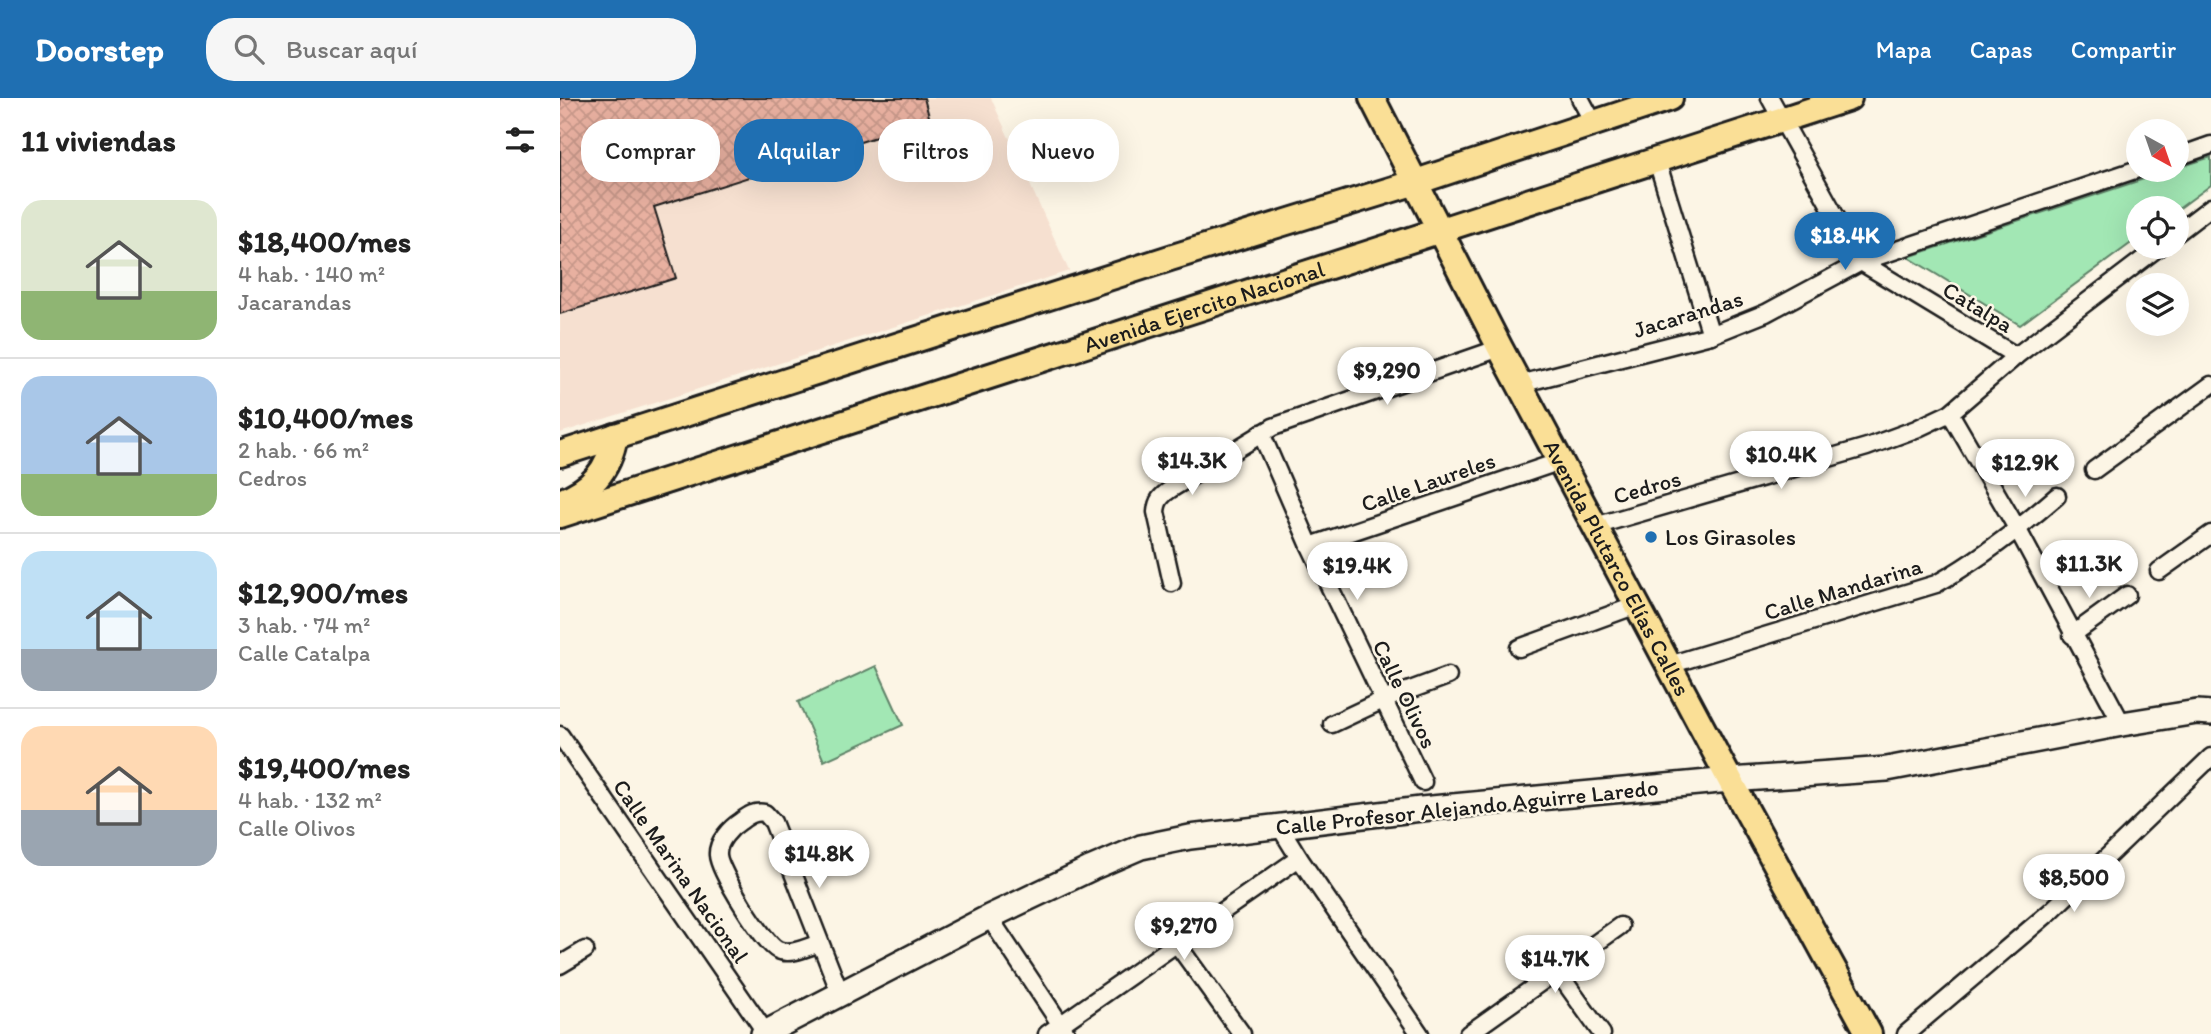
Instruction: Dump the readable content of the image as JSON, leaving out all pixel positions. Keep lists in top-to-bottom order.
{
  "streets": {
    "main road": ["Avenida Ejercito Nacional", "Avenida Plutarco Elías Calles"],
    "street": [
      "Catalpa",
      "Jacarandas",
      "Calle Laureles",
      "Cedros",
      "Calle Mandarina",
      "Calle Olivos",
      "Calle Profesor Alejando Aguirre Laredo",
      "Calle Marina Nacional"
    ]
  },
  "crossings": [
    ["Avenida Ejercito Nacional", "Catalpa"],
    ["Avenida Ejercito Nacional", "Avenida Plutarco Elías Calles"],
    ["Catalpa", "Jacarandas"],
    ["Catalpa", "Cedros"],
    ["Jacarandas", "Avenida Plutarco Elías Calles"],
    ["Calle Laureles", "Avenida Plutarco Elías Calles"],
    ["Calle Laureles", "Calle Olivos"],
    ["Cedros", "Avenida Plutarco Elías Calles"],
    ["Avenida Plutarco Elías Calles", "Calle Mandarina"],
    ["Avenida Plutarco Elías Calles", "Calle Profesor Alejando Aguirre Laredo"],
    ["Calle Profesor Alejando Aguirre Laredo", "Calle Marina Nacional"]
  ],
  "places": ["Los Girasoles"],
  "north": "bottom right",
  "page": {
    "header": "Doorstep",
    "search": "Buscar aquí",
    "nav": ["Mapa", "Capas", "Compartir"],
    "heading": "11 viviendas",
    "chip": [
      "Comprar",
      "Alquilar",
      "Filtros",
      "Nuevo"
    ],
    "list": [
      {
        "name": "$18,400/mes",
        "note": "4 hab. · 140 m² · Jacarandas"
      },
      {
        "name": "$10,400/mes",
        "note": "2 hab. · 66 m² · Cedros"
      },
      {
        "name": "$12,900/mes",
        "note": "3 hab. · 74 m² · Calle Catalpa"
      },
      {
        "name": "$19,400/mes",
        "note": "4 hab. · 132 m² · Calle Olivos"
      }
    ],
    "price": [
      "$18.4K",
      "$9,290",
      "$10.4K",
      "$14.3K",
      "$12.9K",
      "$11.3K",
      "$19.4K",
      "$14.8K",
      "$8,500",
      "$9,270",
      "$14.7K"
    ]
  }
}
